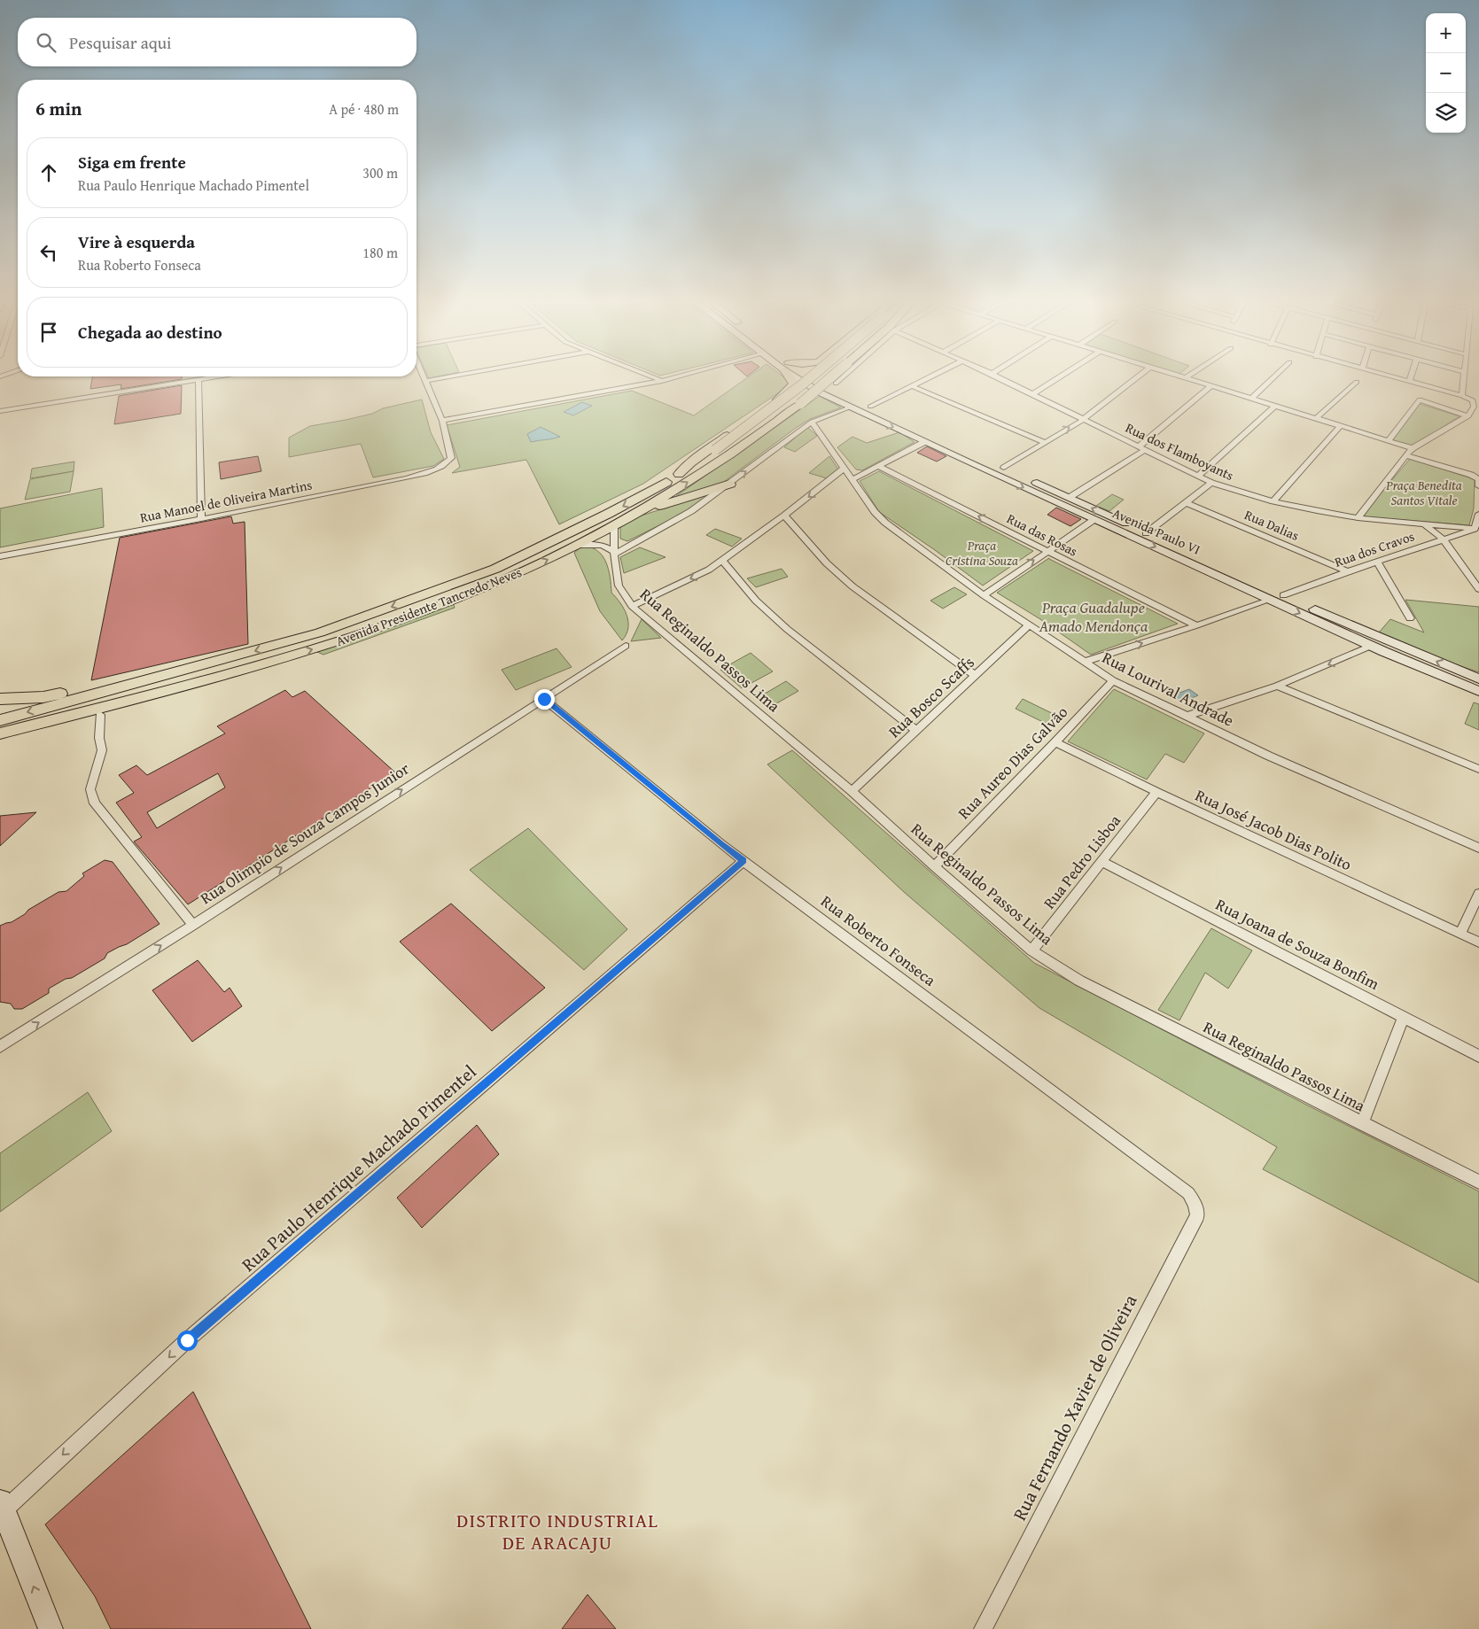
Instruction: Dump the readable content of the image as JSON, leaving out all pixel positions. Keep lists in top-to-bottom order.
{
  "streets": {
    "main road": ["Avenida Paulo VI", "Avenida Presidente Tancredo Neves"],
    "street": [
      "Rua dos Flamboyants",
      "Rua Manoel de Oliveira Martins",
      "Rua Dalias",
      "Rua das Rosas",
      "Rua dos Cravos",
      "Rua Reginaldo Passos Lima",
      "Rua Lourival Andrade",
      "Rua Bosco Scaffs",
      "Rua Aureo Dias Galvão",
      "Rua José Jacob Dias Polito",
      "Rua Olimpio de Souza Campos Junior",
      "Rua Pedro Lisboa",
      "Rua Roberto Fonseca",
      "Rua Joana de Souza Bonfim",
      "Rua Paulo Henrique Machado Pimentel",
      "Rua Fernando Xavier de Oliveira"
    ]
  },
  "crossings": [
    ["Rua dos Flamboyants", "Rua dos Cravos"],
    ["Rua Dalias", "Rua dos Cravos"],
    ["Avenida Paulo VI", "Rua dos Cravos"],
    ["Avenida Presidente Tancredo Neves", "Rua Reginaldo Passos Lima"],
    ["Rua Reginaldo Passos Lima", "Rua Bosco Scaffs"],
    ["Rua Reginaldo Passos Lima", "Rua Aureo Dias Galvão"],
    ["Rua Reginaldo Passos Lima", "Rua Pedro Lisboa"],
    ["Rua Lourival Andrade", "Rua Bosco Scaffs"],
    ["Rua Lourival Andrade", "Rua Aureo Dias Galvão"],
    ["Rua Aureo Dias Galvão", "Rua José Jacob Dias Polito"],
    ["Rua José Jacob Dias Polito", "Rua Pedro Lisboa"],
    ["Rua Olimpio de Souza Campos Junior", "Rua Roberto Fonseca"],
    ["Rua Pedro Lisboa", "Rua Joana de Souza Bonfim"],
    ["Rua Roberto Fonseca", "Rua Paulo Henrique Machado Pimentel"],
    ["Rua Roberto Fonseca", "Rua Fernando Xavier de Oliveira"]
  ],
  "one_way": ["Rua das Rosas", "Rua Olimpio de Souza Campos Junior", "Rua Paulo Henrique Machado Pimentel"],
  "districts": ["DISTRITO INDUSTRIAL DE ARACAJU"],
  "parks": ["Praça Benedita Santos Vitale", "Praça Cristina Souza", "Praça Guadalupe Amado Mendonça"],
  "page": {
    "map_buttons": ["+", "−"],
    "search": "Pesquisar aqui",
    "heading": ["6 min", "A pé · 480 m"],
    "list": [
      ["Siga em frente", "Rua Paulo Henrique Machado Pimentel", "300 m"],
      ["Vire à esquerda", "Rua Roberto Fonseca", "180 m"],
      "Chegada ao destino"
    ]
  }
}
